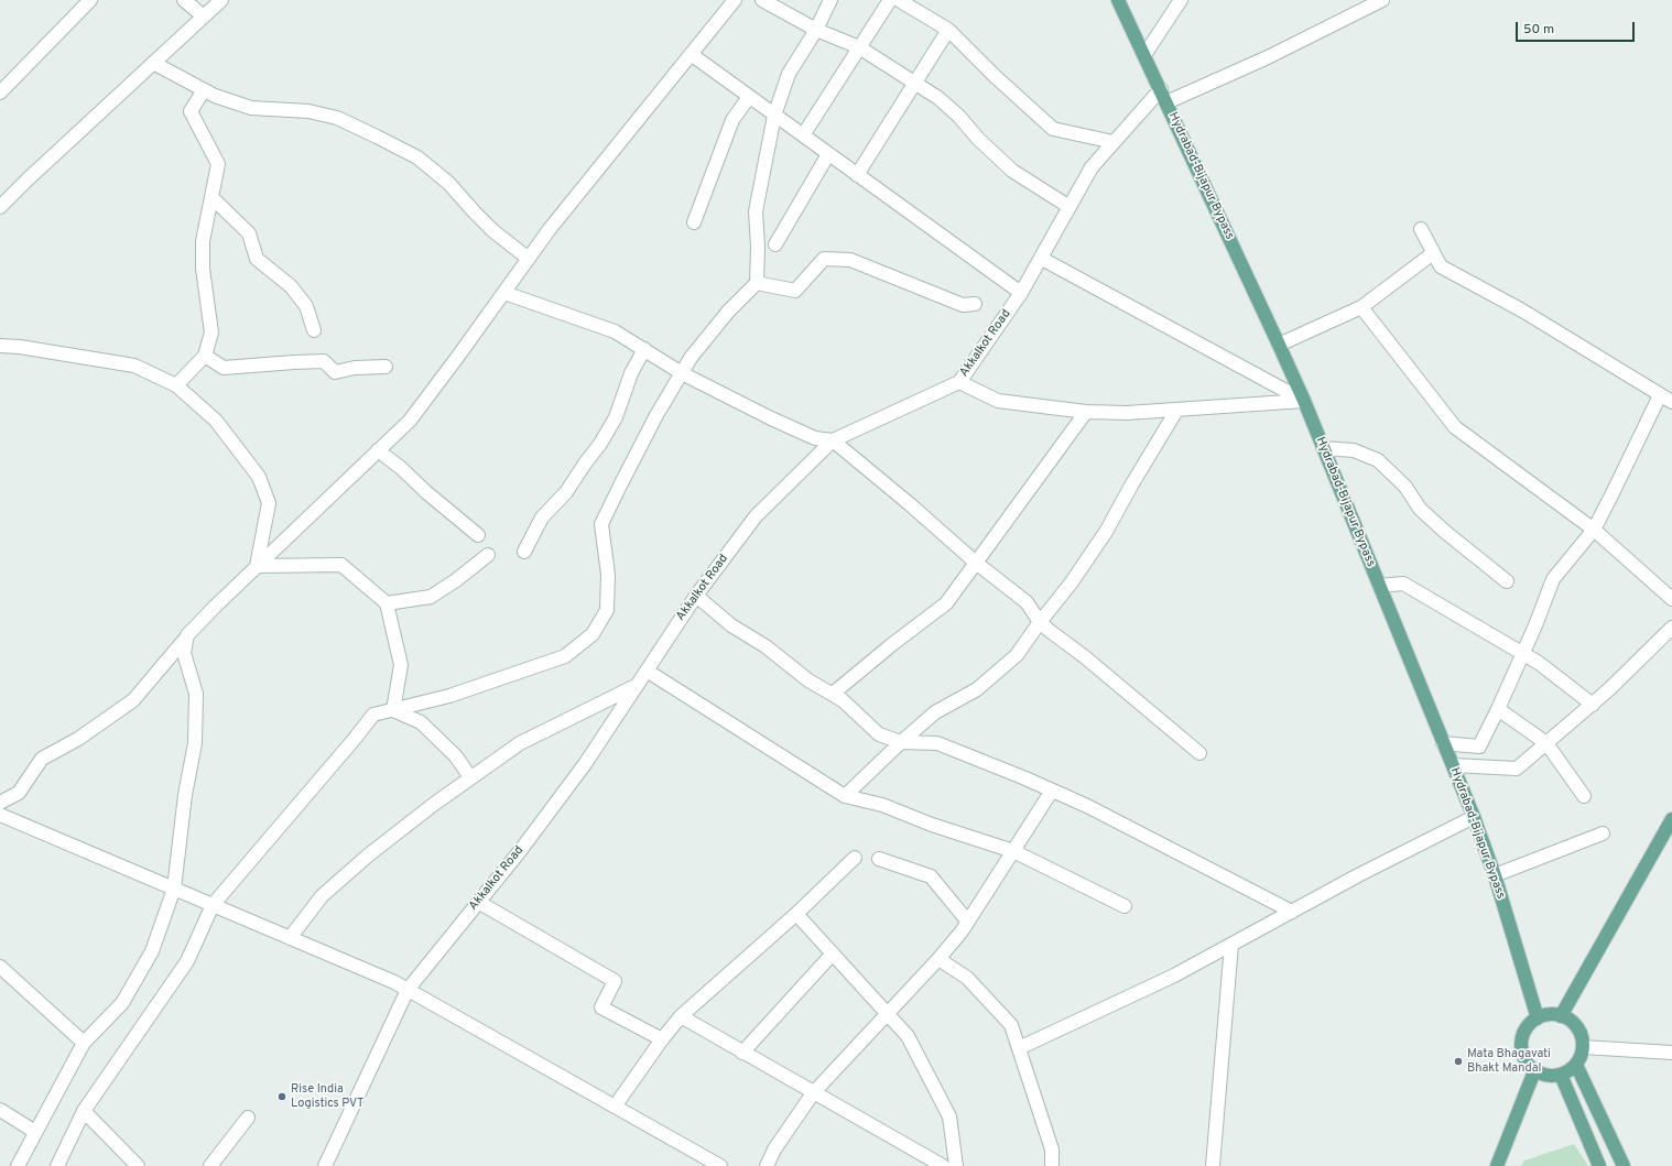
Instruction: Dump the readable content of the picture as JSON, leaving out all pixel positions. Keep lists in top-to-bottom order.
{
  "streets": {
    "main road": ["Hydrabad-Bijapur Bypass"],
    "street": ["Akkalkot Road"]
  },
  "crossings": [
    ["Hydrabad-Bijapur Bypass", "Akkalkot Road"]
  ],
  "places": ["Mata Bhagavati Bhakt Mandal", "Rise India Logistics PVT"],
  "scale_bar": "50 m"
}
